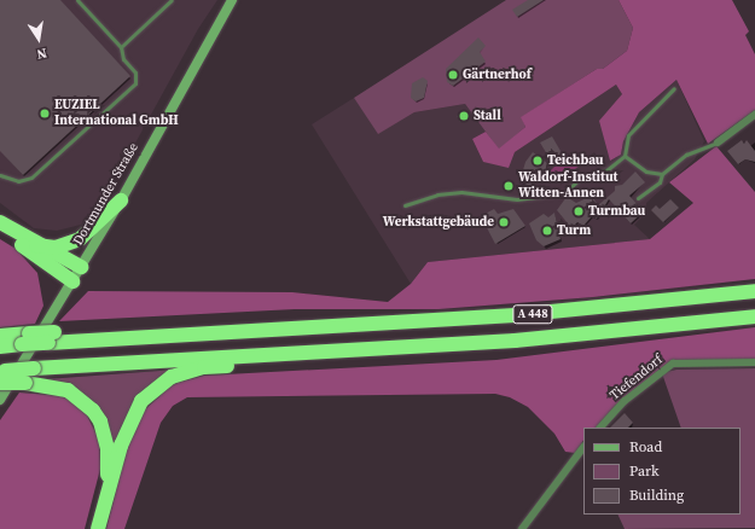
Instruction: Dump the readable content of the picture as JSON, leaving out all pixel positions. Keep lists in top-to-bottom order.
{
  "streets": {
    "highway": ["A 448"],
    "main road": ["Dortmunder Straße"],
    "street": ["Tiefendorf"]
  },
  "places": [
    "Gärtnerhof",
    "EUZIEL International GmbH",
    "Stall",
    "Teichbau",
    "Waldorf-Institut Witten-Annen",
    "Turmbau",
    "Werkstattgebäude",
    "Turm"
  ],
  "legend": ["Road", "Park", "Building"],
  "north": "bottom"
}
